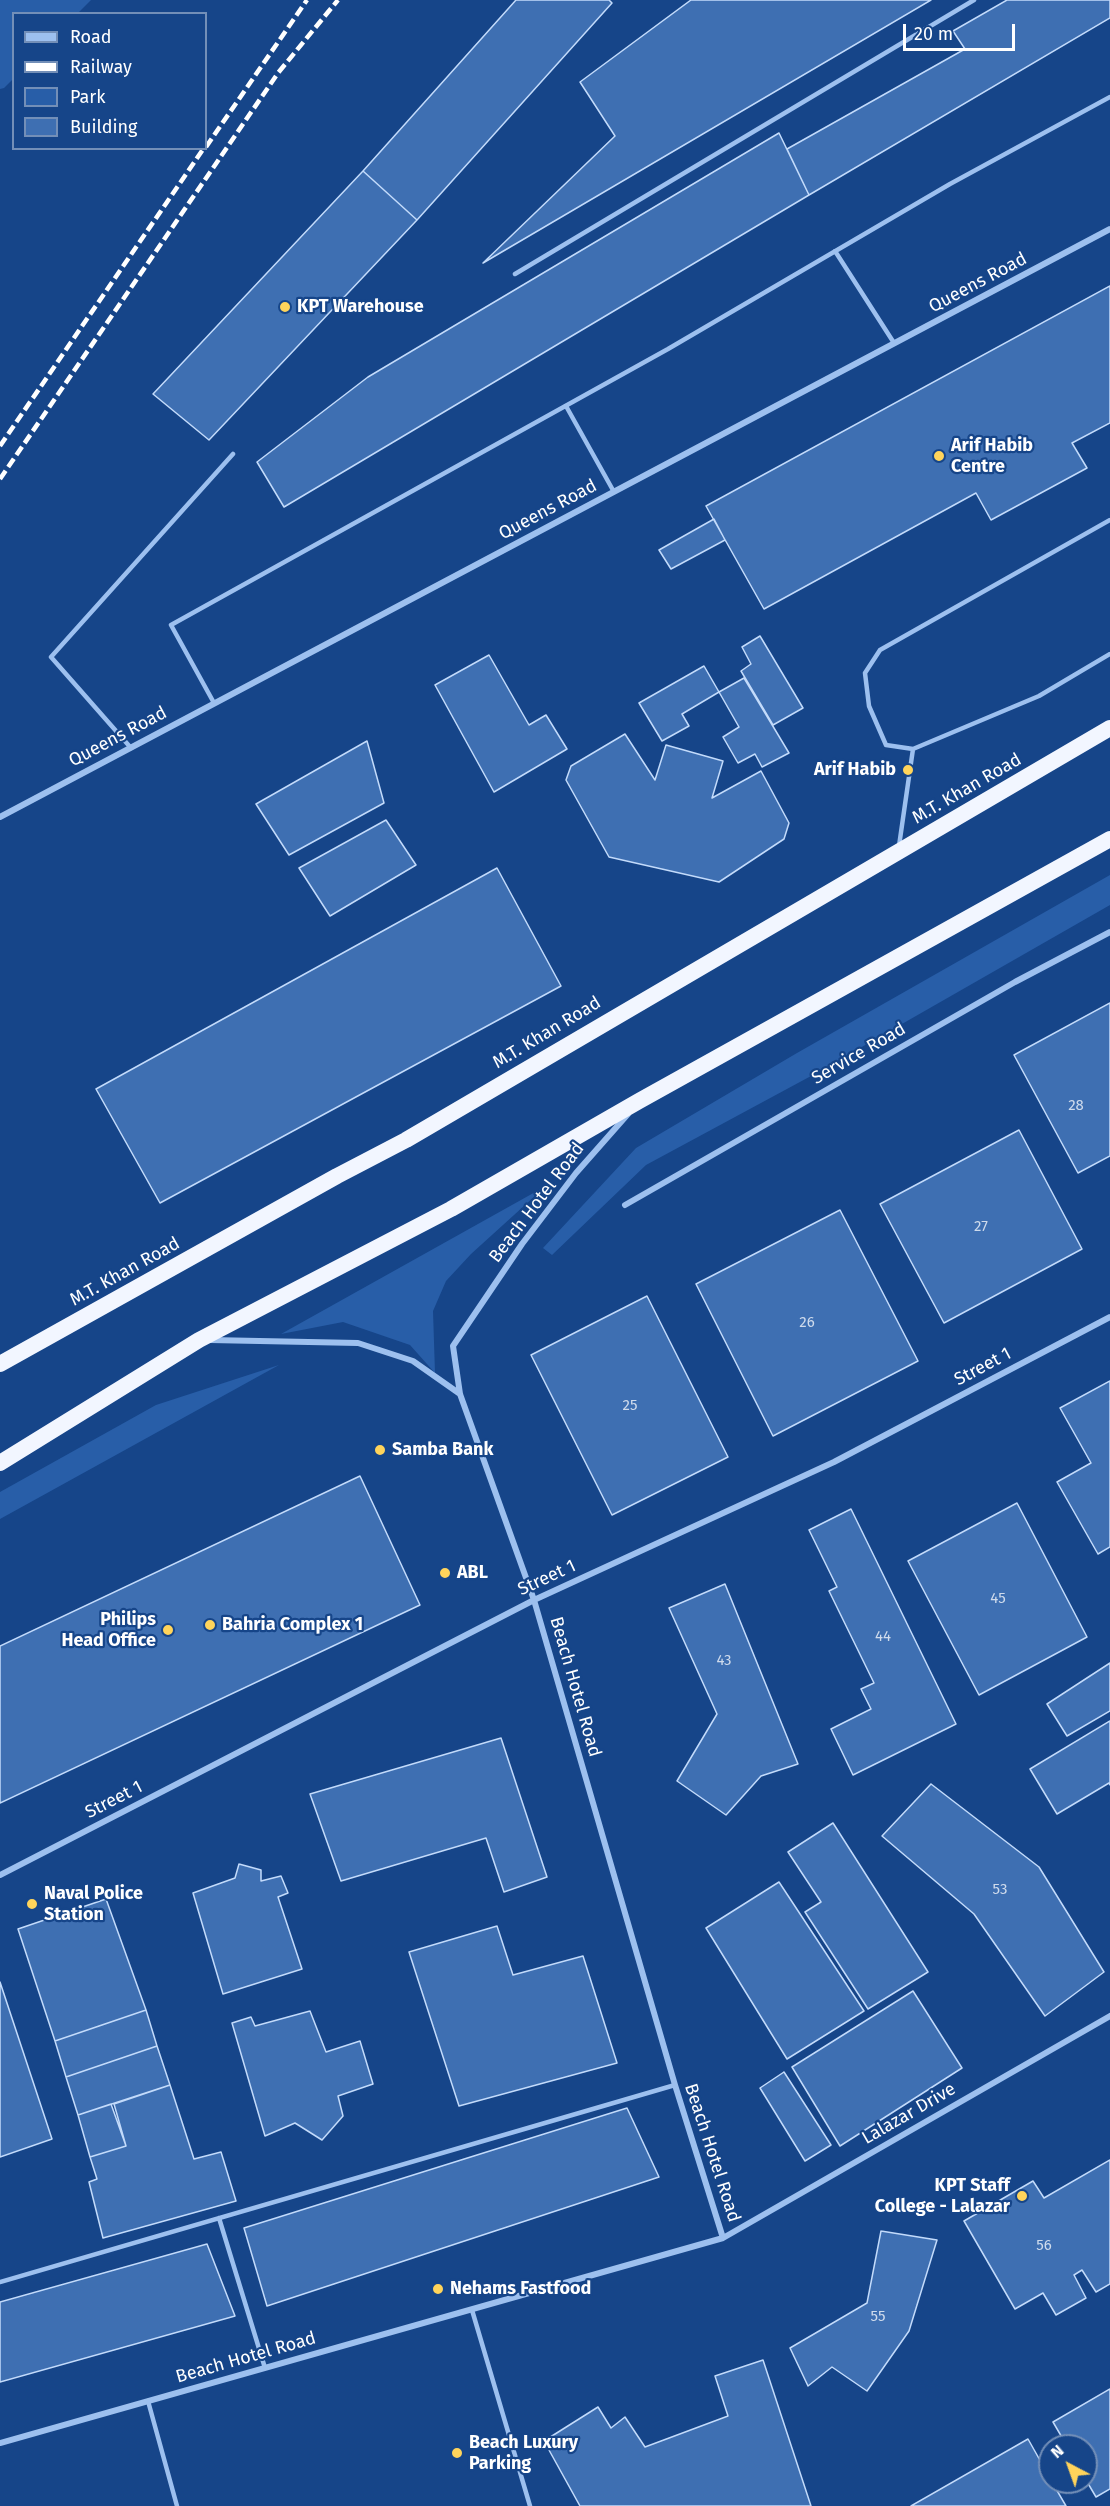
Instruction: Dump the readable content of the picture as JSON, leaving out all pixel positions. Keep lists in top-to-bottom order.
{
  "streets": {
    "highway": ["M.T. Khan Road"],
    "street": [
      "Queens Road",
      "Service Road",
      "Beach Hotel Road",
      "Street 1",
      "Lalazar Drive"
    ]
  },
  "crossings": [
    ["Beach Hotel Road", "Street 1"],
    ["Beach Hotel Road", "Lalazar Drive"]
  ],
  "places": [
    "KPT Warehouse",
    "Arif Habib Centre",
    "Arif Habib",
    "Samba Bank",
    "ABL",
    "Bahria Complex 1",
    "Philips Head Office",
    "Naval Police Station",
    "KPT Staff College - Lalazar",
    "Nehams Fastfood",
    "Beach Luxury Parking"
  ],
  "house_numbers": [
    "28",
    "27",
    "26",
    "25",
    "45",
    "44",
    "43",
    "53",
    "56",
    "55"
  ],
  "legend": [
    "Road",
    "Railway",
    "Park",
    "Building"
  ],
  "scale_bar": "20 m",
  "north": "top left"
}
